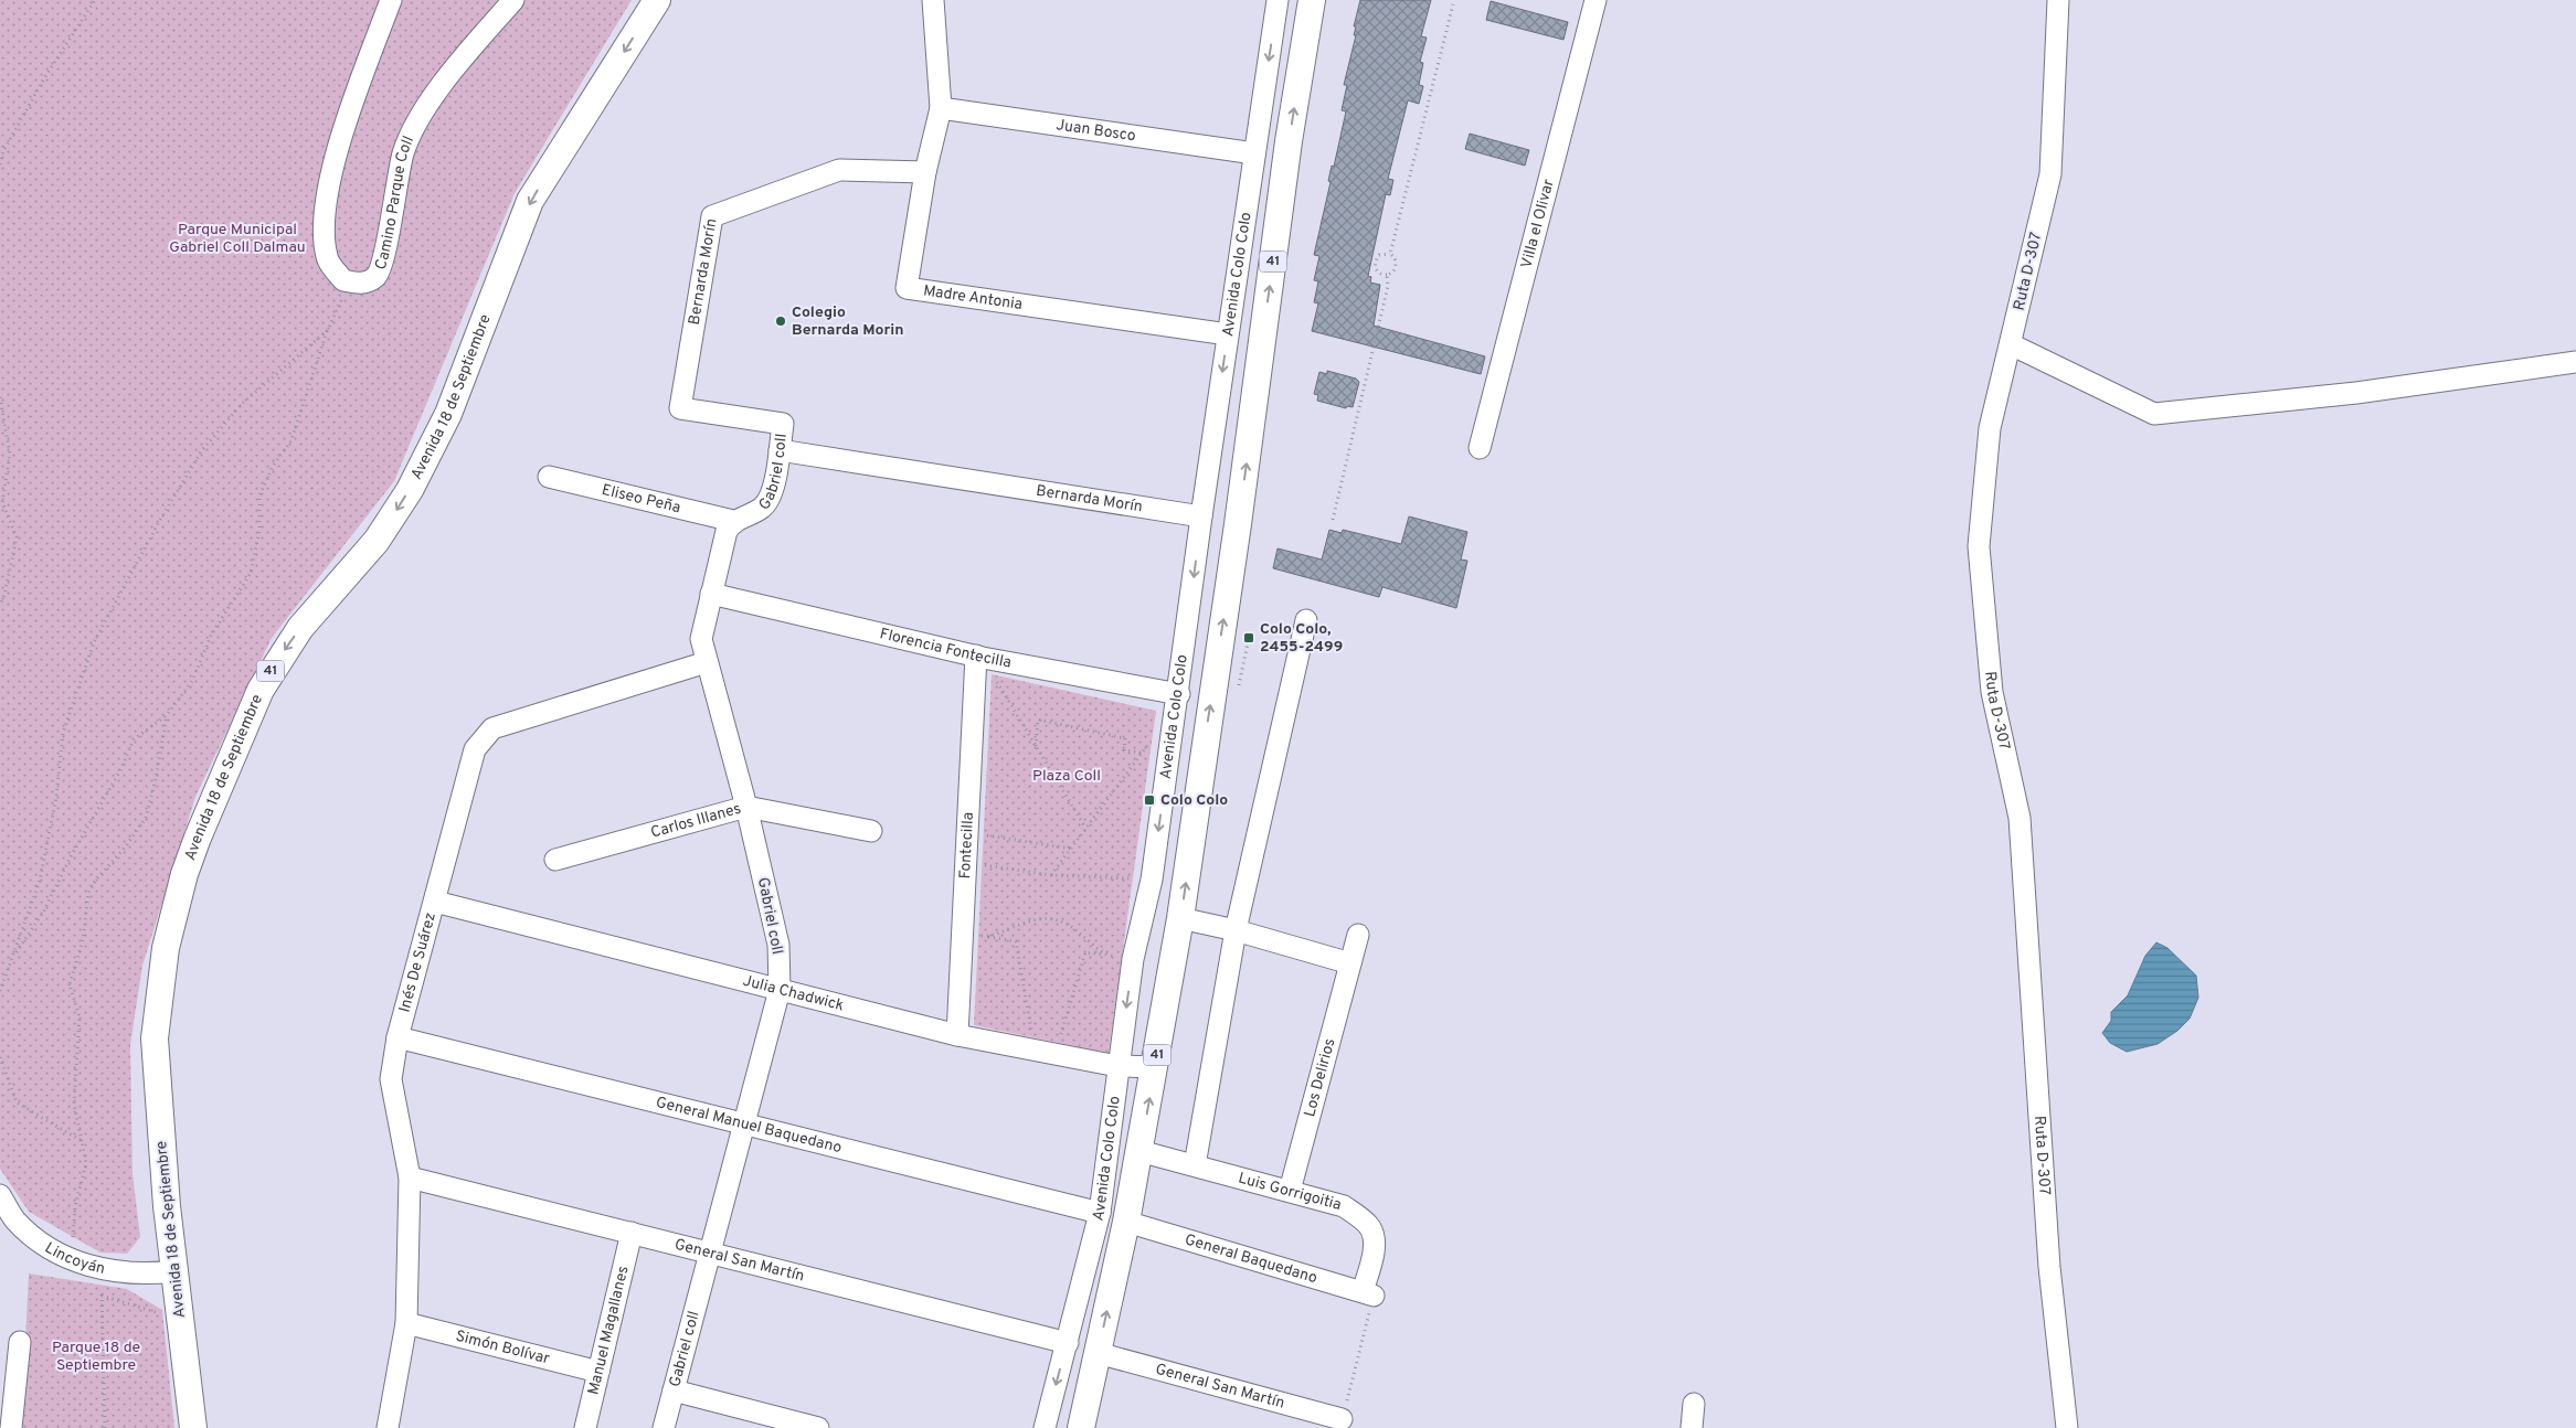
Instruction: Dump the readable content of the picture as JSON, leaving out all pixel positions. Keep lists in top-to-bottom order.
{
  "streets": {
    "main road": ["41", "Avenida Colo Colo", "Avenida 18 de Septiembre"],
    "street": [
      "Juan Bosco",
      "Camino Parque Coll",
      "Villa el Olivar",
      "Ruta D-307",
      "Bernarda Morín",
      "Madre Antonia",
      "Gabriel coll",
      "Eliseo Peña",
      "Florencia Fontecilla",
      "Carlos Illanes",
      "Fontecilla",
      "Inés De Suárez",
      "Julia Chadwick",
      "Los Delirios",
      "General Manuel Baquedano",
      "Luis Gorrigoitia",
      "Lincoyán",
      "General Baquedano",
      "General San Martín",
      "Manuel Magallanes",
      "Simón Bolívar"
    ]
  },
  "crossings": [
    ["Juan Bosco", "Avenida Colo Colo"],
    ["Juan Bosco", "Madre Antonia"],
    ["Bernarda Morín", "Avenida Colo Colo"],
    ["Bernarda Morín", "Madre Antonia"],
    ["Bernarda Morín", "Gabriel coll"],
    ["Avenida Colo Colo", "Madre Antonia"],
    ["Avenida Colo Colo", "Florencia Fontecilla"],
    ["Avenida Colo Colo", "Julia Chadwick"],
    ["Avenida Colo Colo", "General Manuel Baquedano"],
    ["Avenida Colo Colo", "Luis Gorrigoitia"],
    ["Avenida Colo Colo", "General Baquedano"],
    ["Avenida Colo Colo", "General San Martín"],
    ["Avenida 18 de Septiembre", "Lincoyán"],
    ["Gabriel coll", "Eliseo Peña"],
    ["Gabriel coll", "Florencia Fontecilla"],
    ["Gabriel coll", "Carlos Illanes"],
    ["Gabriel coll", "Inés De Suárez"],
    ["Gabriel coll", "Julia Chadwick"],
    ["Gabriel coll", "General Manuel Baquedano"],
    ["Gabriel coll", "General San Martín"],
    ["Florencia Fontecilla", "Fontecilla"],
    ["Fontecilla", "Julia Chadwick"],
    ["Inés De Suárez", "Julia Chadwick"],
    ["Inés De Suárez", "General Manuel Baquedano"],
    ["Inés De Suárez", "General San Martín"],
    ["Inés De Suárez", "Simón Bolívar"],
    ["Los Delirios", "Luis Gorrigoitia"],
    ["Luis Gorrigoitia", "General Baquedano"],
    ["General San Martín", "Manuel Magallanes"],
    ["Manuel Magallanes", "Simón Bolívar"]
  ],
  "one_way": ["Avenida 18 de Septiembre"],
  "parks": ["Parque Municipal Gabriel Coll Dalmau", "Plaza Coll", "Parque 18 de Septiembre"],
  "places": {
    "other": ["Colegio Bernarda Morin"],
    "transit": ["Colo Colo, 2455-2499", "Colo Colo"]
  }
}
